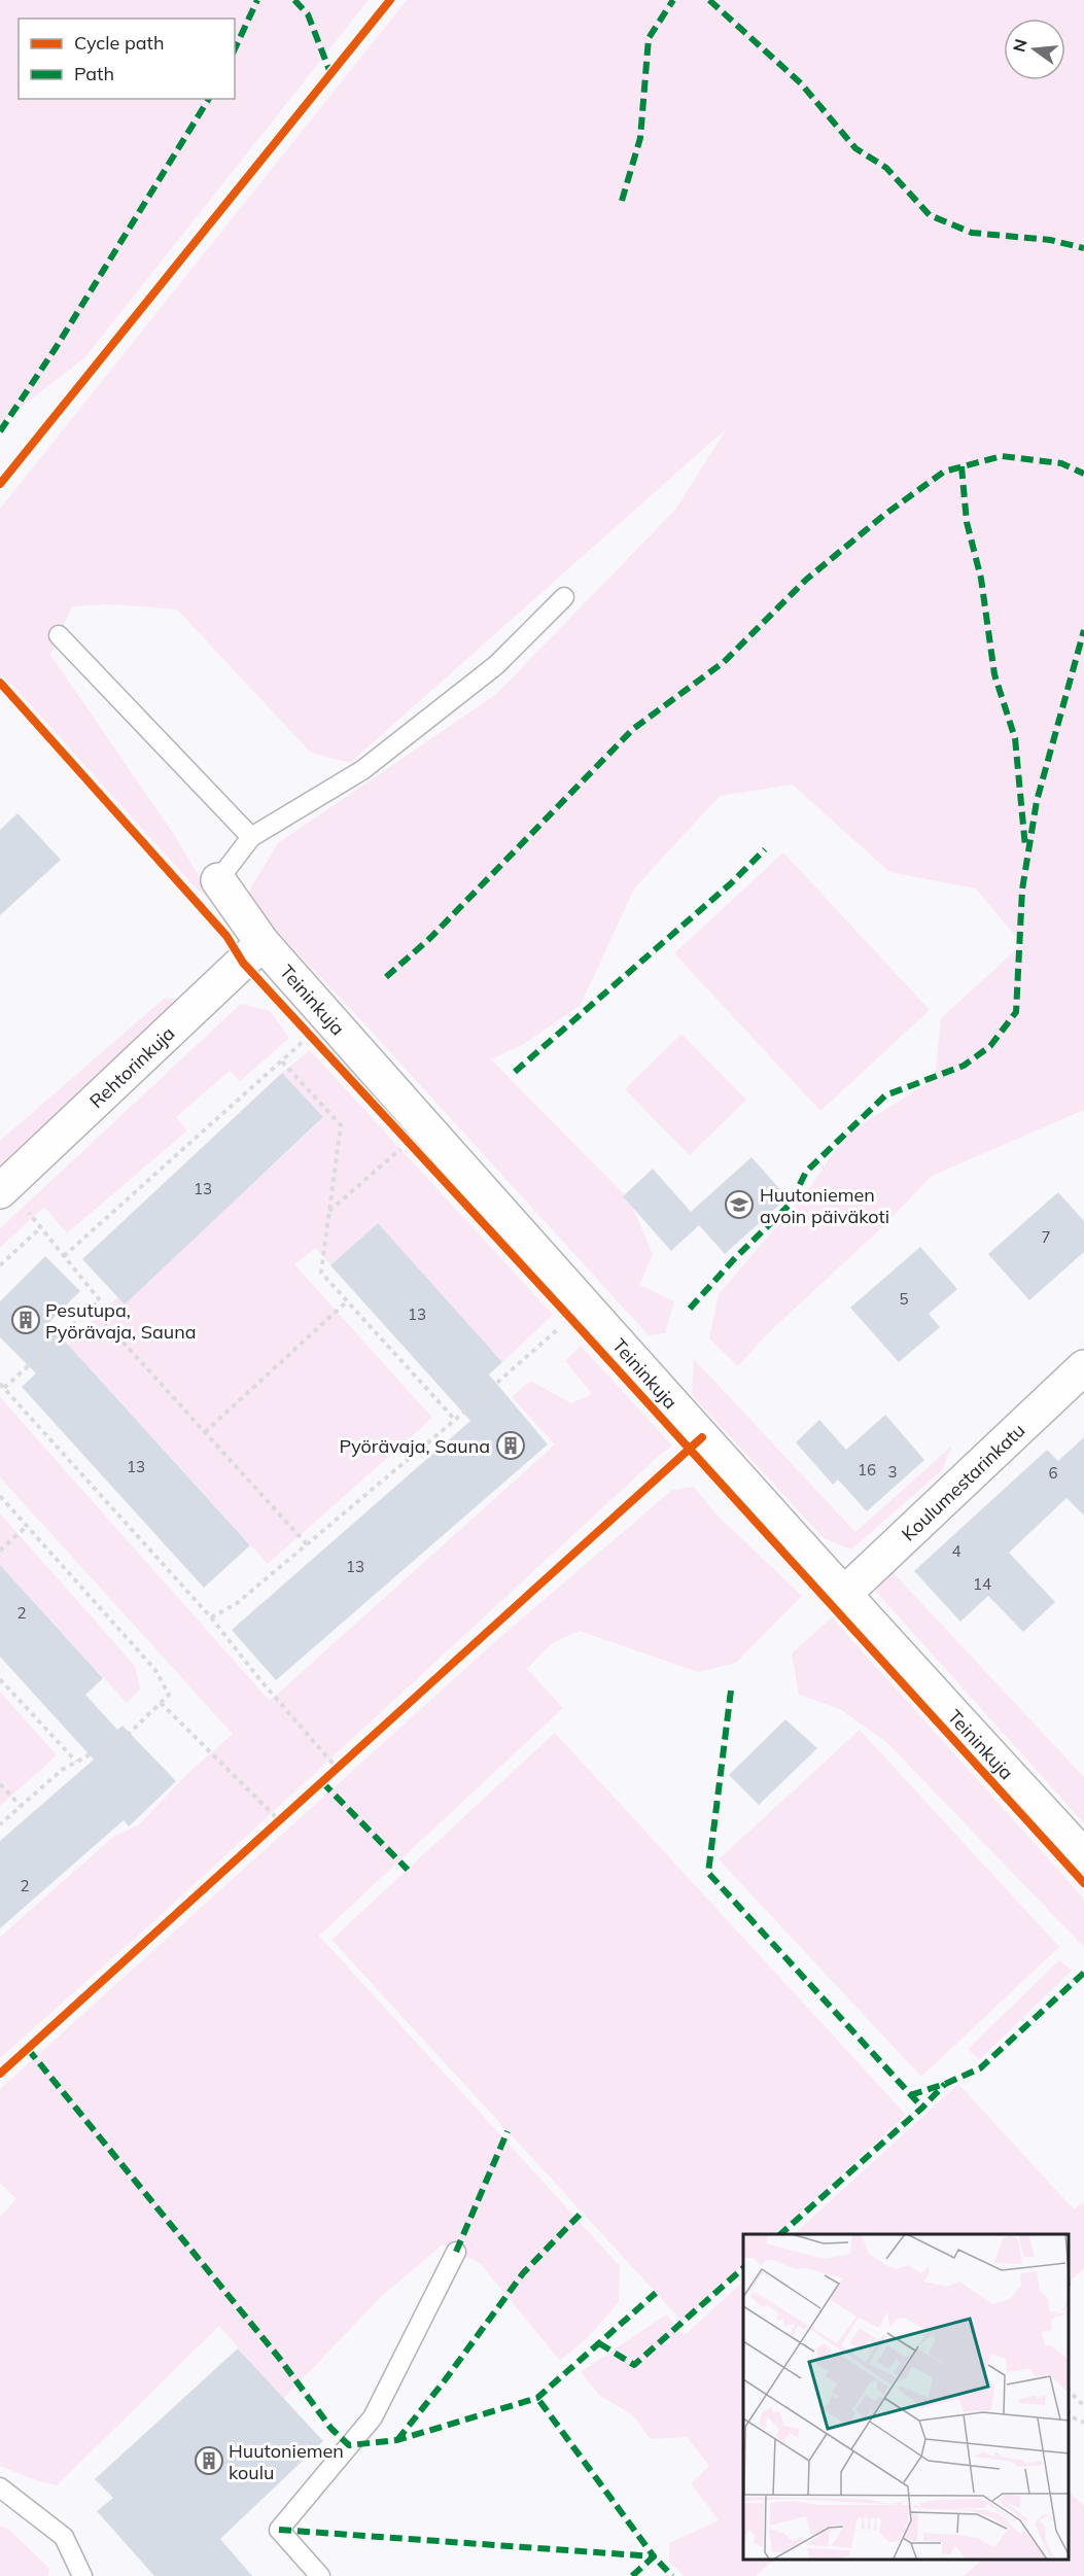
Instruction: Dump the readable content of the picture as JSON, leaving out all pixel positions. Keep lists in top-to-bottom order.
{
  "streets": {
    "street": ["Teininkuja", "Rehtorinkuja", "Koulumestarinkatu"]
  },
  "crossings": [
    ["Teininkuja", "Rehtorinkuja"],
    ["Teininkuja", "Koulumestarinkatu"]
  ],
  "places": {
    "school or university": ["Huutoniemen avoin päiväkoti"],
    "building": ["Pesutupa, Pyörävaja, Sauna", "Pyörävaja, Sauna", "Huutoniemen koulu"]
  },
  "house_numbers": [
    "13",
    "7",
    "5",
    "13",
    "13",
    "16",
    "3",
    "6",
    "4",
    "13",
    "14",
    "2",
    "2"
  ],
  "legend": ["Cycle path", "Path"],
  "north": "left"
}
